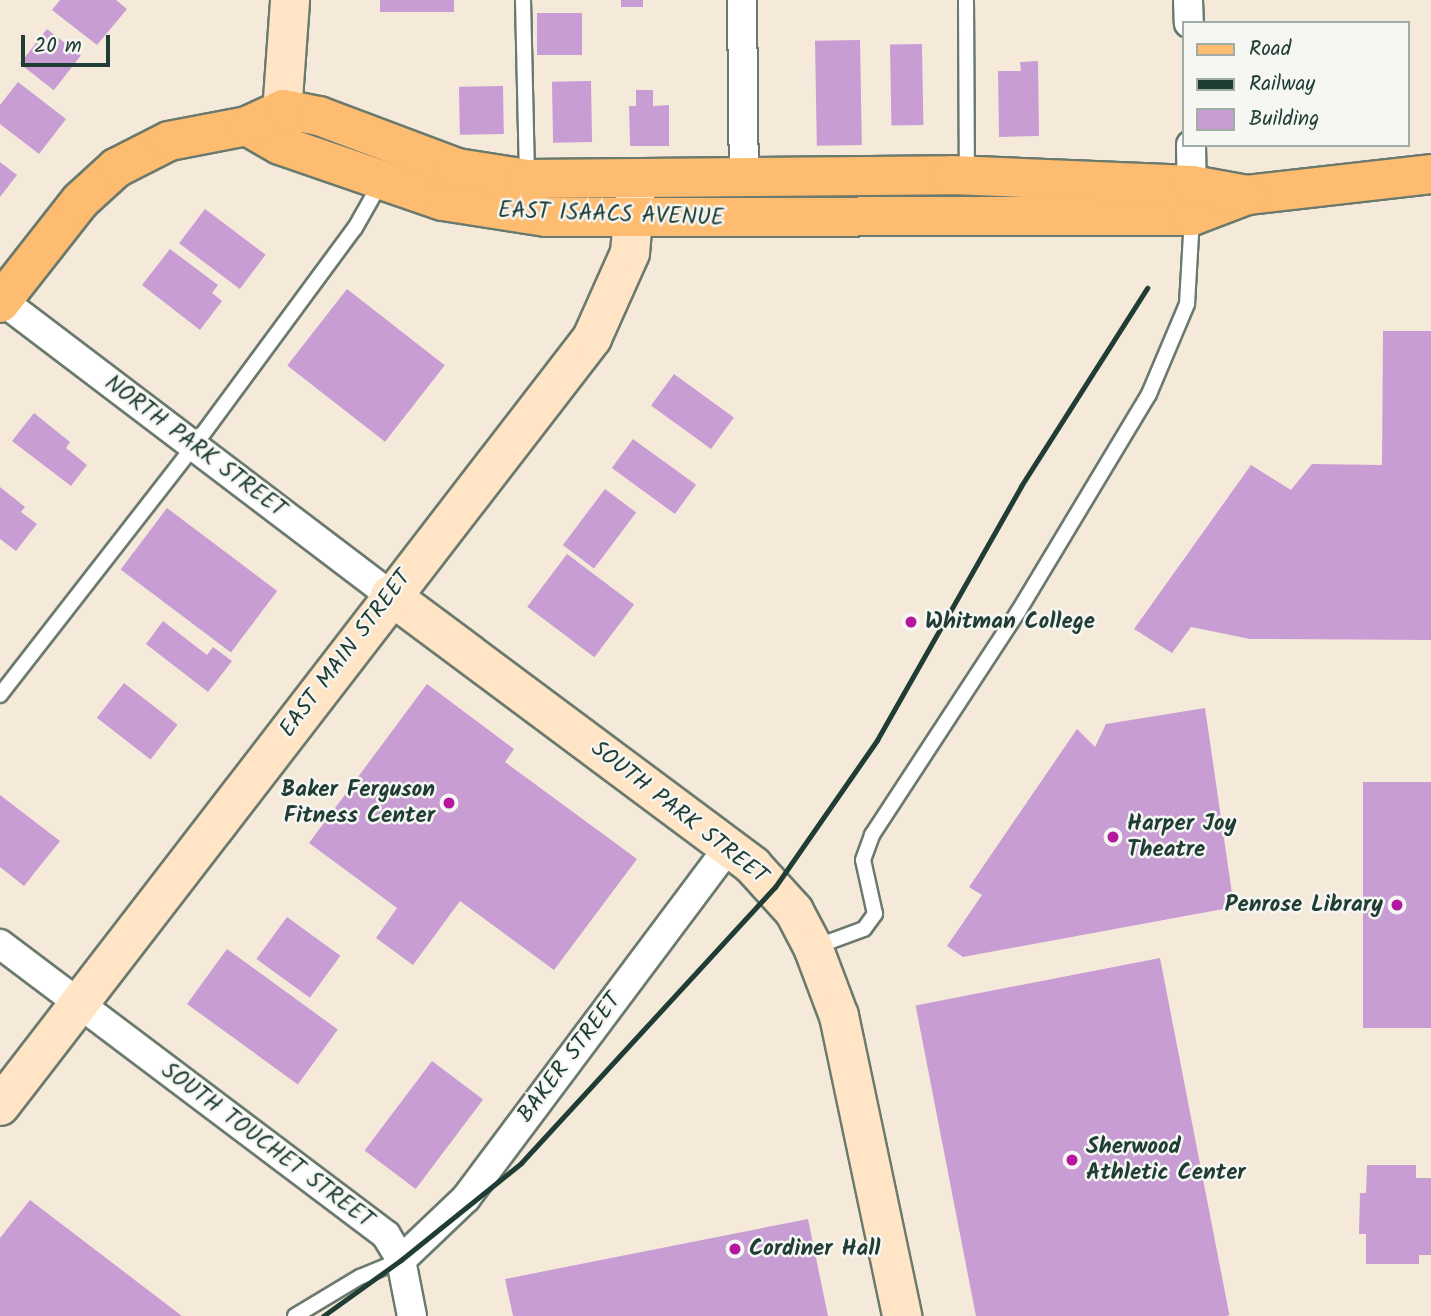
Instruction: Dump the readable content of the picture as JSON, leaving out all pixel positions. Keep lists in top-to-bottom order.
{
  "streets": {
    "main road": ["EAST ISAACS AVENUE", "EAST MAIN STREET", "SOUTH PARK STREET"],
    "street": ["NORTH PARK STREET", "BAKER STREET", "SOUTH TOUCHET STREET"]
  },
  "crossings": [
    ["EAST ISAACS AVENUE", "EAST MAIN STREET"],
    ["NORTH PARK STREET", "EAST MAIN STREET"],
    ["NORTH PARK STREET", "SOUTH PARK STREET"],
    ["EAST MAIN STREET", "SOUTH PARK STREET"],
    ["EAST MAIN STREET", "SOUTH TOUCHET STREET"],
    ["SOUTH PARK STREET", "BAKER STREET"],
    ["BAKER STREET", "SOUTH TOUCHET STREET"]
  ],
  "places": [
    "Whitman College",
    "Baker Ferguson Fitness Center",
    "Harper Joy Theatre",
    "Penrose Library",
    "Sherwood Athletic Center",
    "Cordiner Hall"
  ],
  "legend": ["Road", "Railway", "Building"],
  "scale_bar": "20 m"
}
